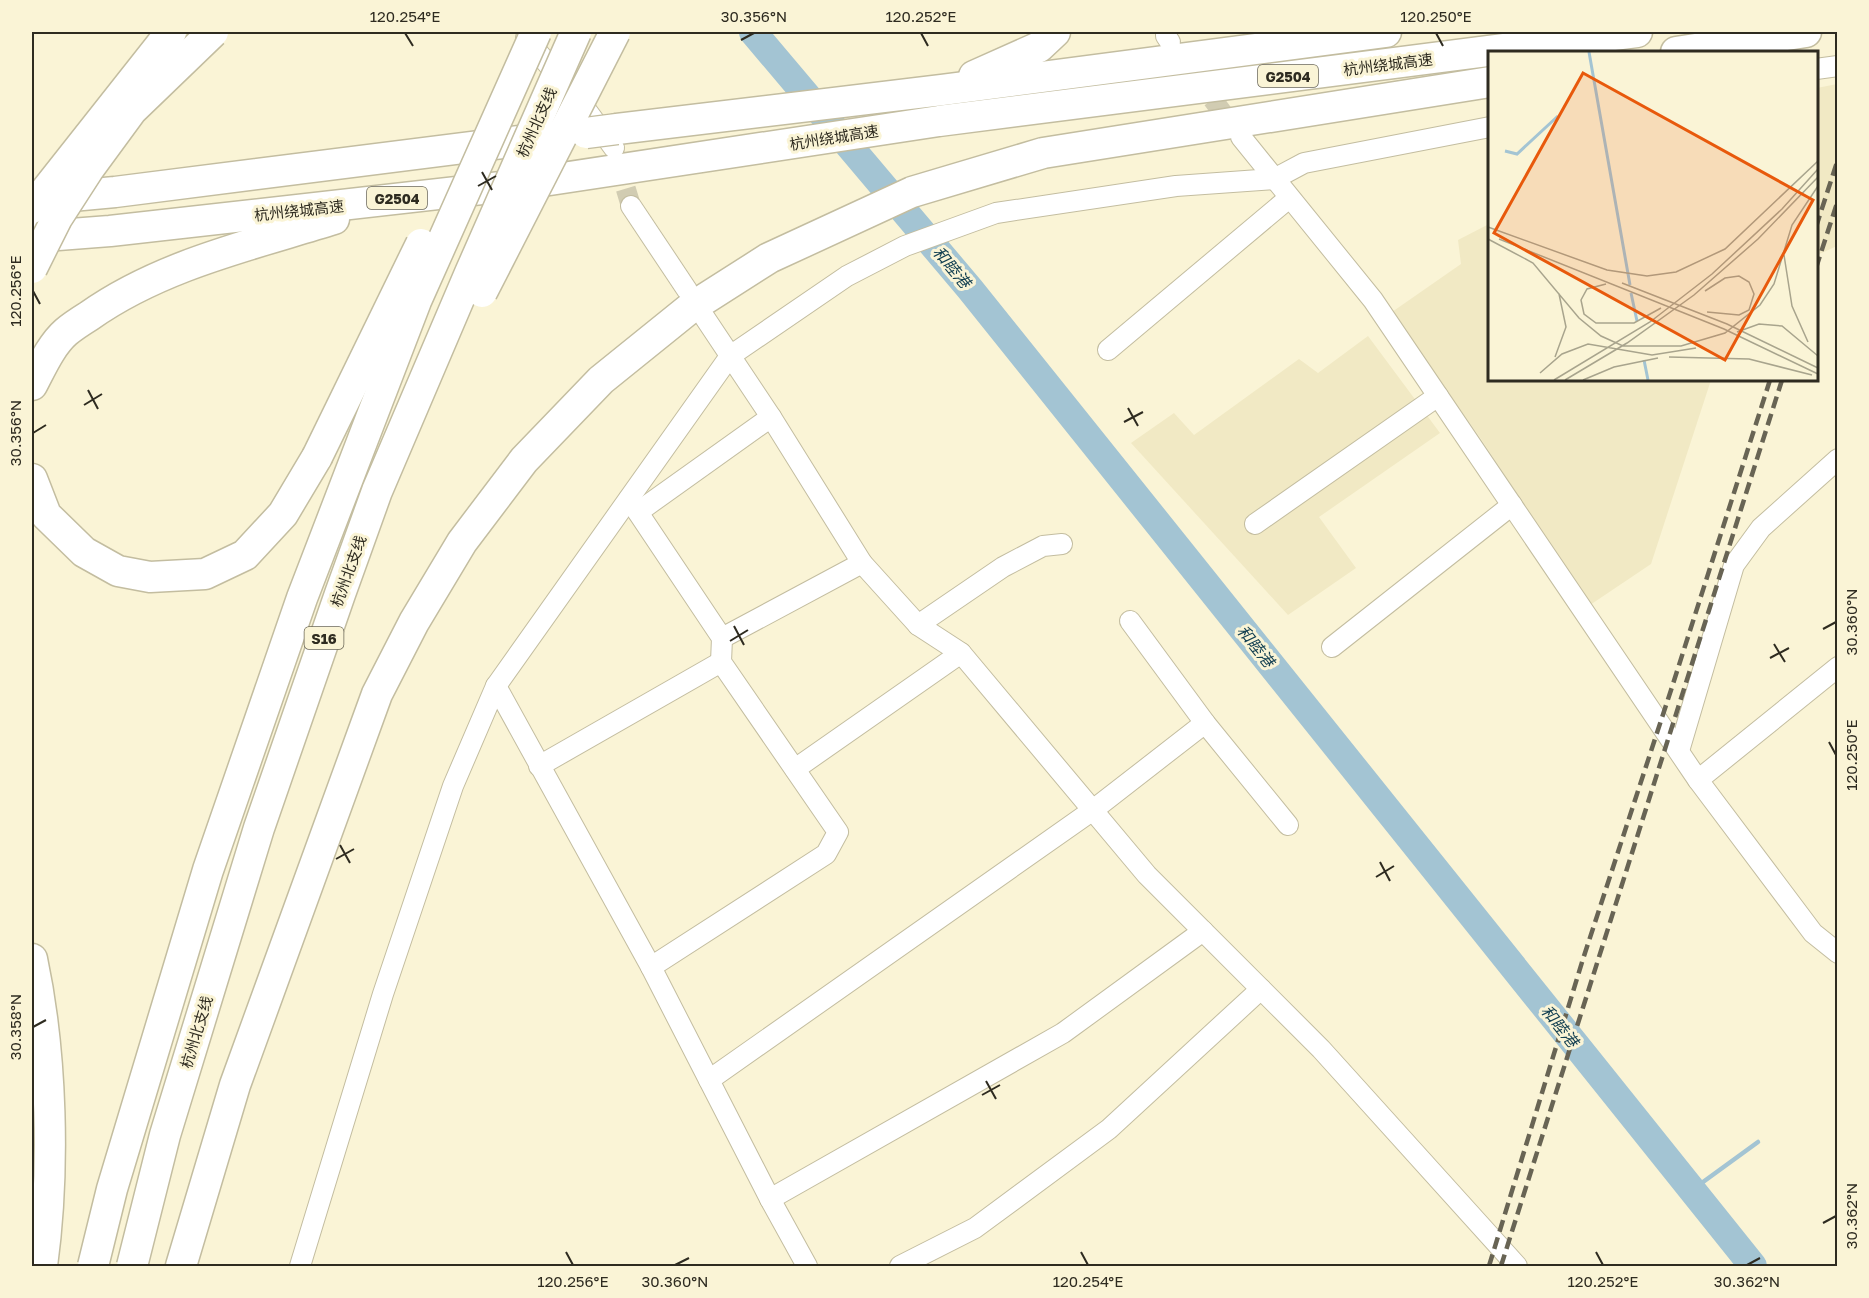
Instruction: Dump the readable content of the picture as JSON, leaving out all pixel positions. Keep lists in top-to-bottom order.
{
  "streets": {
    "highway": [
      "杭州绕城高速",
      "G2504",
      "杭州北支线",
      "S16"
    ]
  },
  "water": ["和睦港"],
  "coordinates": [
    "120.254°E",
    "30.356°N",
    "120.252°E",
    "120.250°E",
    "120.256°E",
    "30.360°N",
    "30.358°N",
    "30.362°N"
  ]
}
